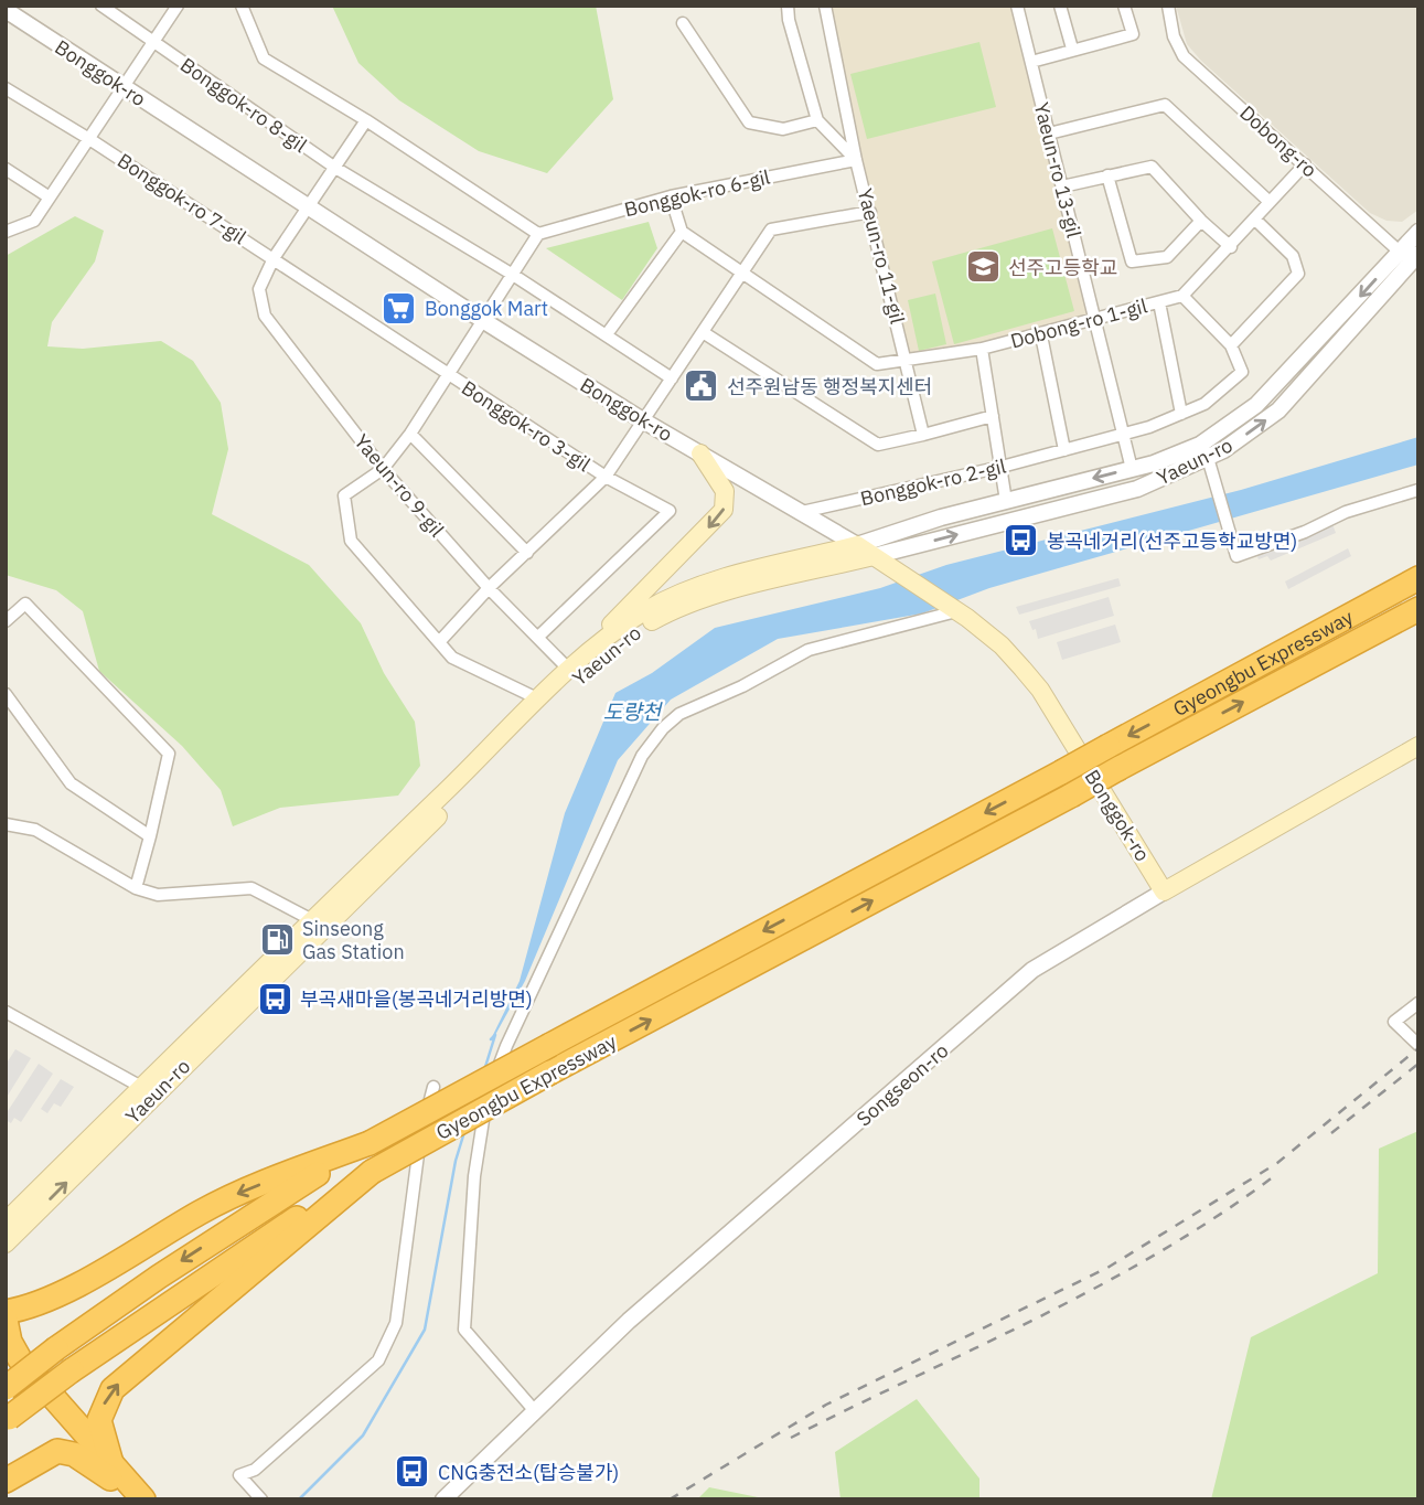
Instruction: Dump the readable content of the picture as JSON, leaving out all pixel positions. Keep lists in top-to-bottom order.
{
  "streets": {
    "highway": ["Gyeongbu Expressway"],
    "main road": ["Bonggok-ro", "Yaeun-ro", "Songseon-ro"],
    "street": [
      "Bonggok-ro 8-gil",
      "Dobong-ro",
      "Yaeun-ro 13-gil",
      "Bonggok-ro 6-gil",
      "Bonggok-ro 7-gil",
      "Yaeun-ro 11-gil",
      "Dobong-ro 1-gil",
      "Bonggok-ro 3-gil",
      "Bonggok-ro 2-gil",
      "Yaeun-ro 9-gil"
    ]
  },
  "crossings": [
    ["Bonggok-ro", "Bonggok-ro 3-gil"],
    ["Bonggok-ro", "Yaeun-ro"],
    ["Bonggok-ro", "Bonggok-ro 2-gil"],
    ["Bonggok-ro", "Songseon-ro"],
    ["Dobong-ro", "Dobong-ro 1-gil"],
    ["Dobong-ro", "Yaeun-ro"],
    ["Yaeun-ro 13-gil", "Dobong-ro 1-gil"],
    ["Yaeun-ro 13-gil", "Yaeun-ro"],
    ["Yaeun-ro 13-gil", "Bonggok-ro 2-gil"],
    ["Bonggok-ro 6-gil", "Yaeun-ro 11-gil"],
    ["Bonggok-ro 7-gil", "Bonggok-ro 3-gil"],
    ["Bonggok-ro 7-gil", "Yaeun-ro 9-gil"],
    ["Yaeun-ro 11-gil", "Dobong-ro 1-gil"],
    ["Yaeun-ro 11-gil", "Bonggok-ro 3-gil"],
    ["Dobong-ro 1-gil", "Bonggok-ro 3-gil"],
    ["Bonggok-ro 3-gil", "Yaeun-ro 9-gil"],
    ["Yaeun-ro", "Yaeun-ro 9-gil"]
  ],
  "water": ["도량천"],
  "places": {
    "school or university": ["선주고등학교"],
    "supermarket": ["Bonggok Mart"],
    "public building": ["선주원남동 행정복지센터"],
    "bus stop": ["봉곡네거리(선주고등학교방면)", "부곡새마을(봉곡네거리방면)", "CNG충전소(탑승불가)"],
    "fuel station": ["Sinseong Gas Station"]
  }
}
